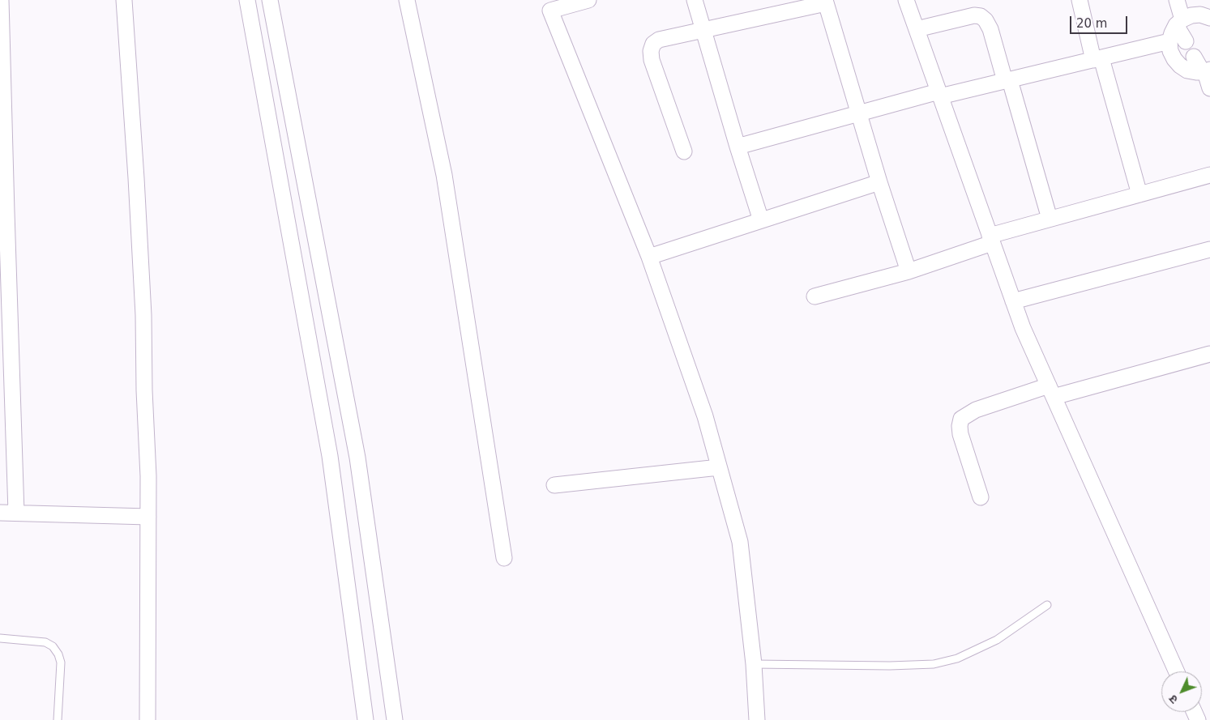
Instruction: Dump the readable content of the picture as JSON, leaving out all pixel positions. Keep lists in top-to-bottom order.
{
  "scale_bar": "20 m",
  "north": "bottom left"
}
